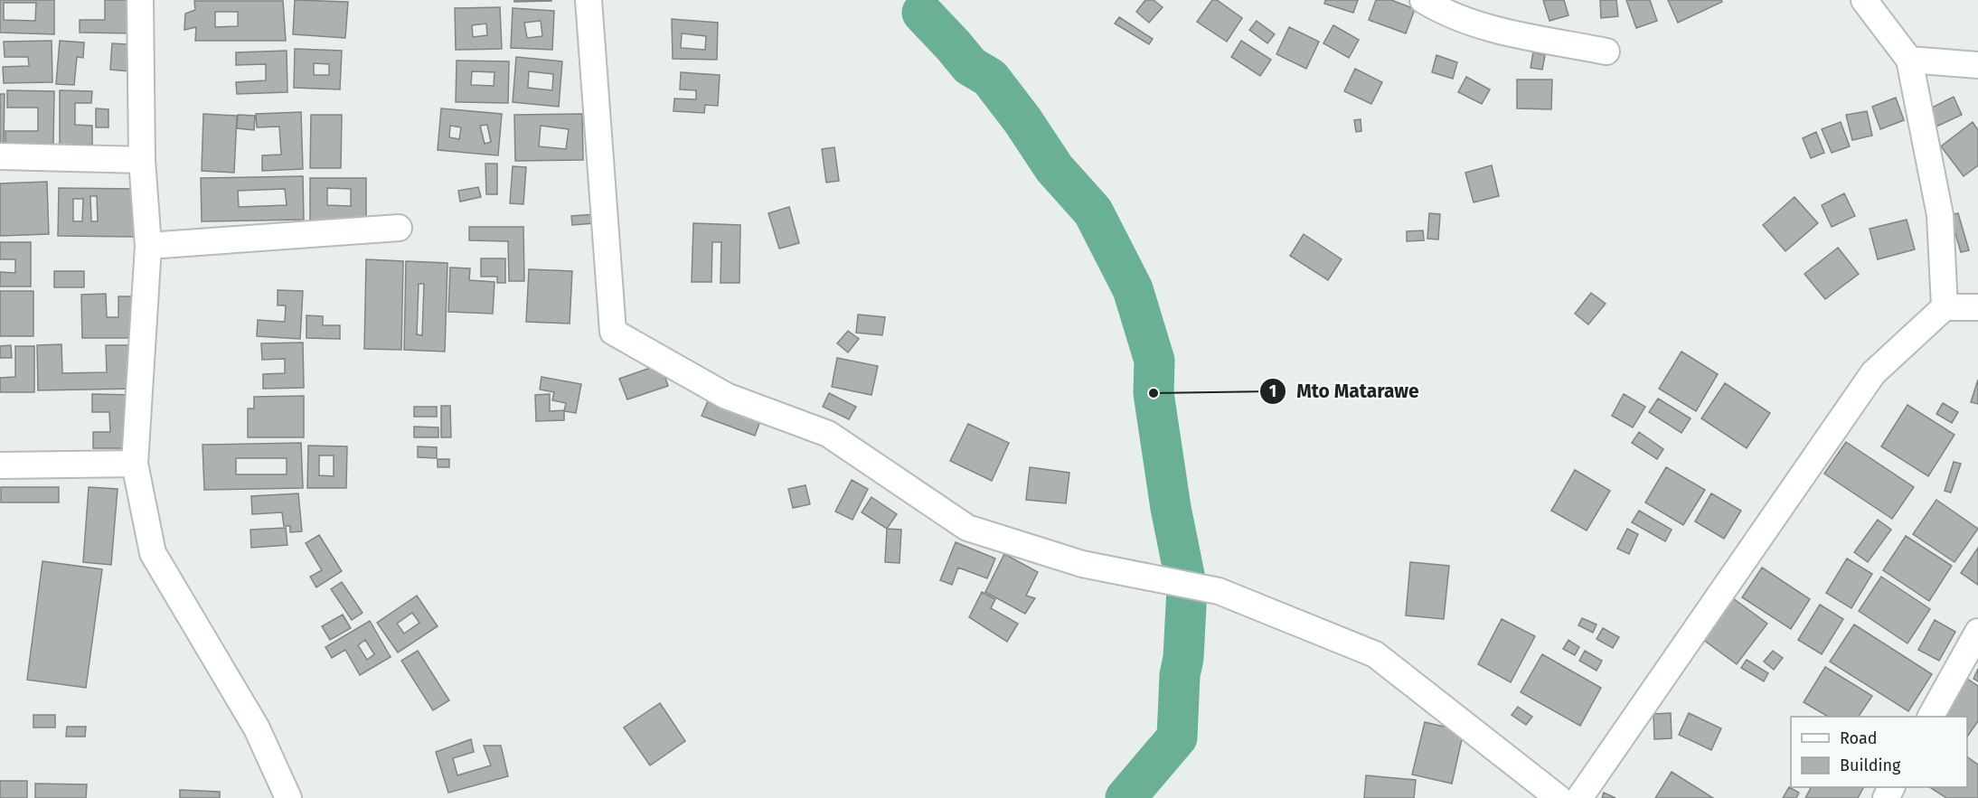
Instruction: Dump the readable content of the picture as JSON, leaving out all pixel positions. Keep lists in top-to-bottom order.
{
  "places": ["Mto Matarawe"],
  "legend": ["Road", "Building"]
}
